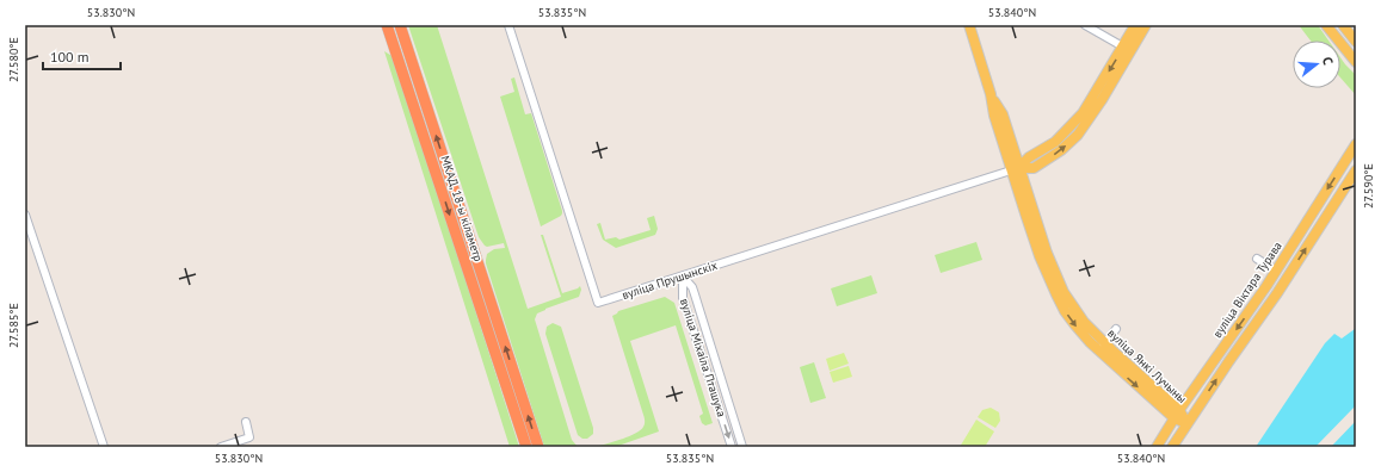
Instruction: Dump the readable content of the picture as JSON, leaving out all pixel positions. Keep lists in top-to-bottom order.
{
  "streets": {
    "highway": ["МКАД, 18-ы кіламетр"],
    "main road": ["вуліца Віктара Турава", "вуліца Янкі Лучыны"],
    "street": ["вуліца Прушынскіх", "вуліца Міхаіла Пташука"]
  },
  "crossings": [
    ["вуліца Прушынскіх", "вуліца Міхаіла Пташука"],
    ["вуліца Прушынскіх", "вуліца Янкі Лучыны"],
    ["вуліца Віктара Турава", "вуліца Янкі Лучыны"]
  ],
  "scale_bar": "100 m",
  "north": "right",
  "coordinates": [
    "53.830°N",
    "53.835°N",
    "53.840°N",
    "27.580°E",
    "27.590°E",
    "27.585°E"
  ]
}
